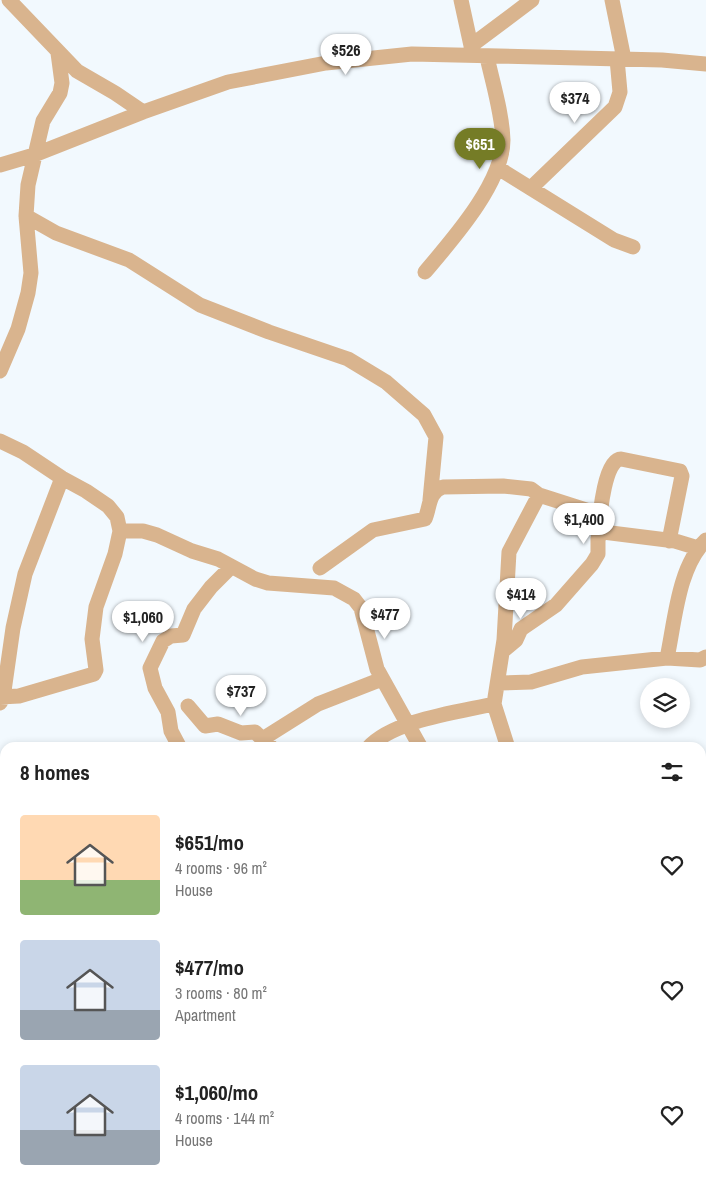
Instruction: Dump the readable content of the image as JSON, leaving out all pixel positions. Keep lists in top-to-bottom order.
{
  "page": {
    "price": [
      "$526",
      "$374",
      "$651",
      "$1,400",
      "$414",
      "$477",
      "$1,060",
      "$737"
    ],
    "heading": "8 homes",
    "list": [
      {
        "name": "$651/mo",
        "note": "4 rooms · 96 m² · House"
      },
      {
        "name": "$477/mo",
        "note": "3 rooms · 80 m² · Apartment"
      },
      {
        "name": "$1,060/mo",
        "note": "4 rooms · 144 m² · House"
      }
    ]
  }
}
